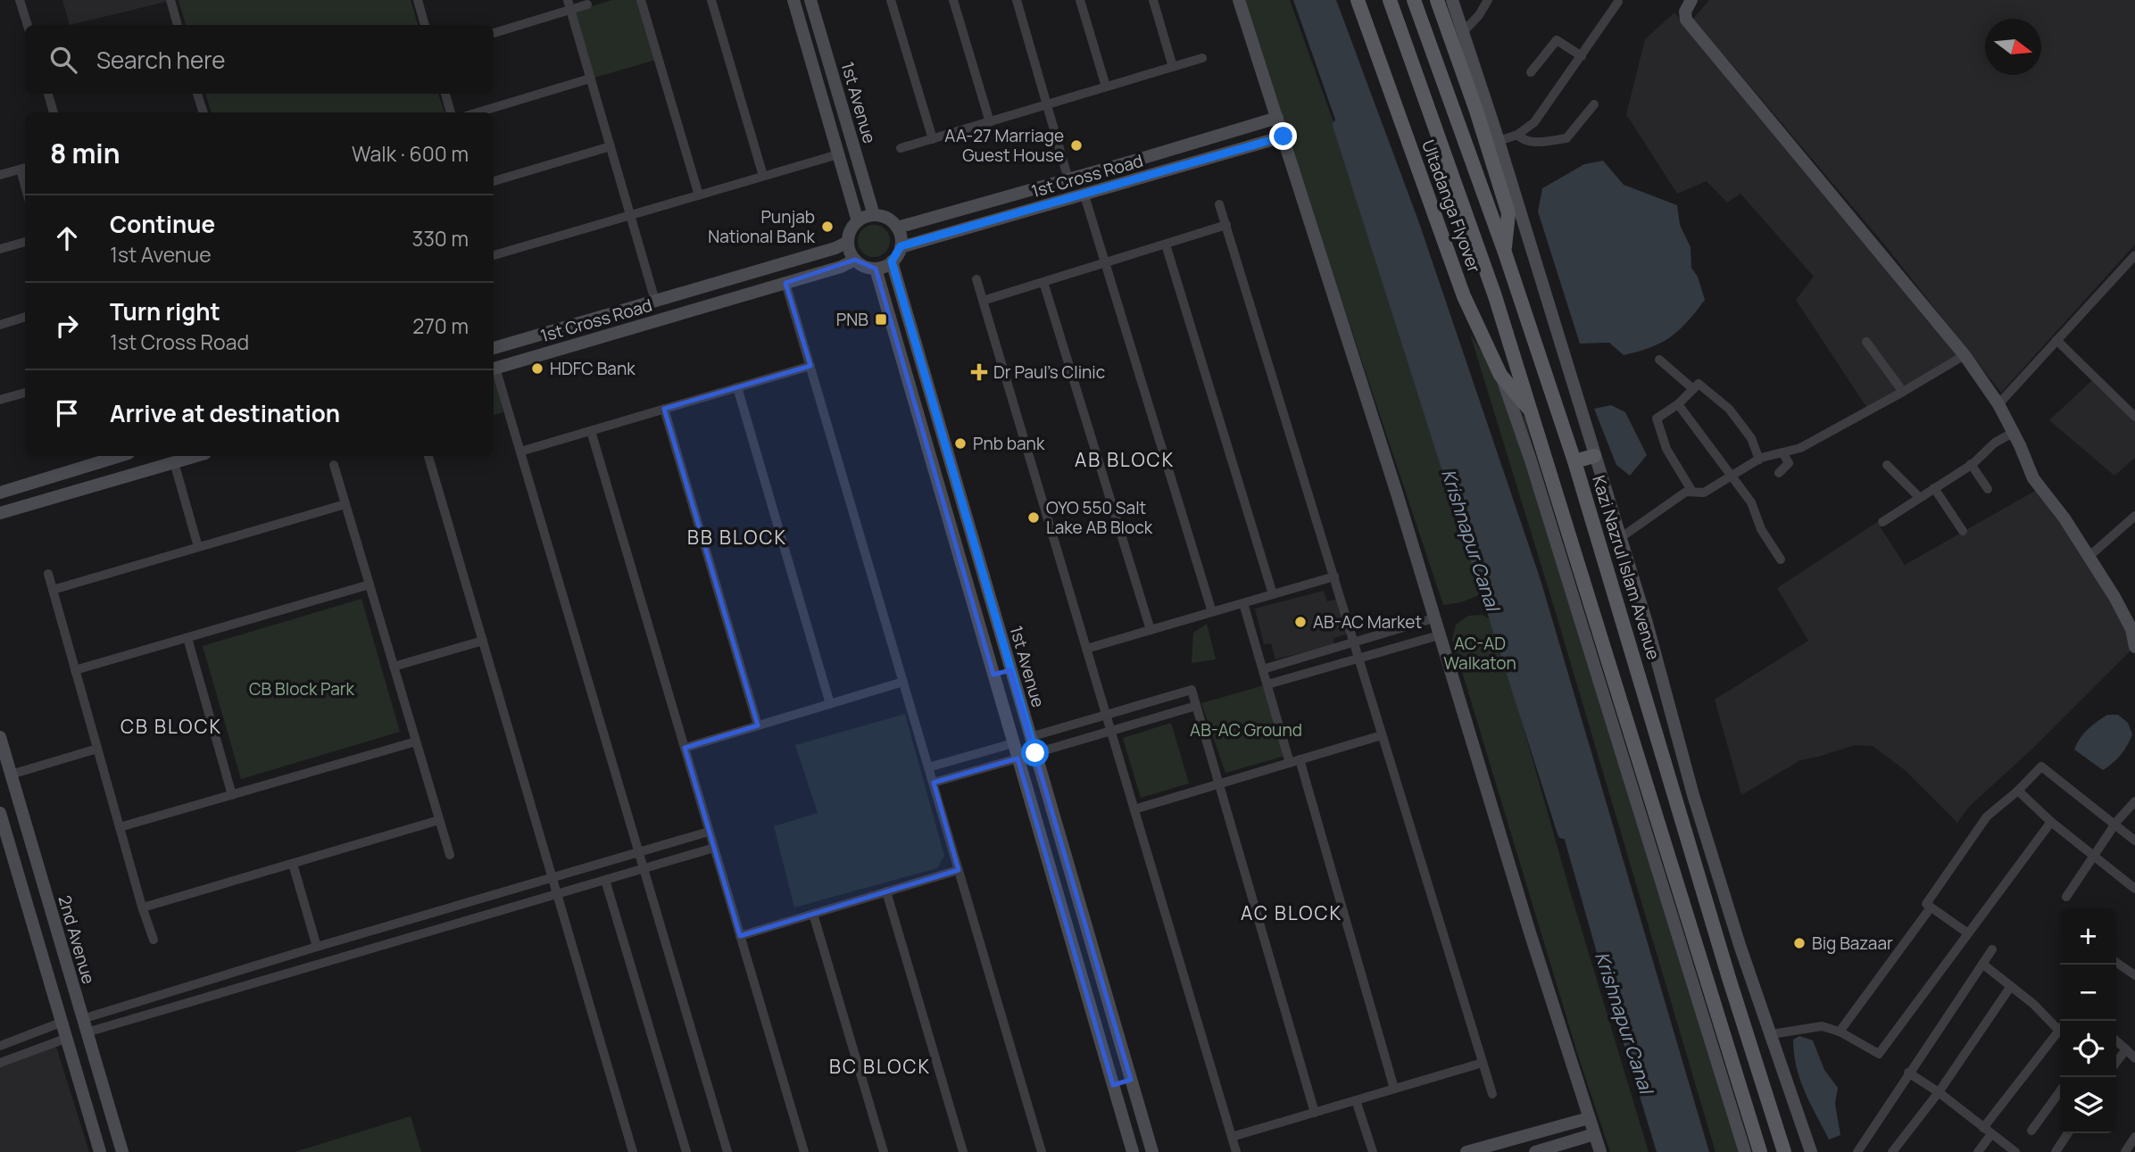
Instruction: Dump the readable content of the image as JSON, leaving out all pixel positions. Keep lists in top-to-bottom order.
{
  "streets": {
    "main road": ["Ultadanga Flyover", "Kazi Nazrul Islam Avenue"],
    "street": ["1st Avenue", "1st Cross Road", "2nd Avenue"]
  },
  "crossings": [
    ["1st Avenue", "1st Cross Road"],
    ["Ultadanga Flyover", "Kazi Nazrul Islam Avenue"]
  ],
  "districts": [
    "AB BLOCK",
    "BB BLOCK",
    "CB BLOCK",
    "AC BLOCK",
    "BC BLOCK"
  ],
  "water": ["Krishnapur Canal"],
  "parks": ["AC-AD Walkaton", "CB Block Park", "AB-AC Ground"],
  "places": {
    "other": [
      "AA-27 Marriage Guest House",
      "Punjab National Bank",
      "HDFC Bank",
      "Pnb bank",
      "OYO 550 Salt Lake AB Block",
      "AB-AC Market",
      "Big Bazaar"
    ],
    "transit": ["PNB"],
    "health": ["Dr Paul's Clinic"]
  },
  "north": "right",
  "page": {
    "search": "Search here",
    "heading": ["8 min", "Walk · 600 m"],
    "list": [
      ["Continue", "1st Avenue", "330 m"],
      ["Turn right", "1st Cross Road", "270 m"],
      "Arrive at destination"
    ],
    "map_buttons": ["+", "−"]
  }
}
